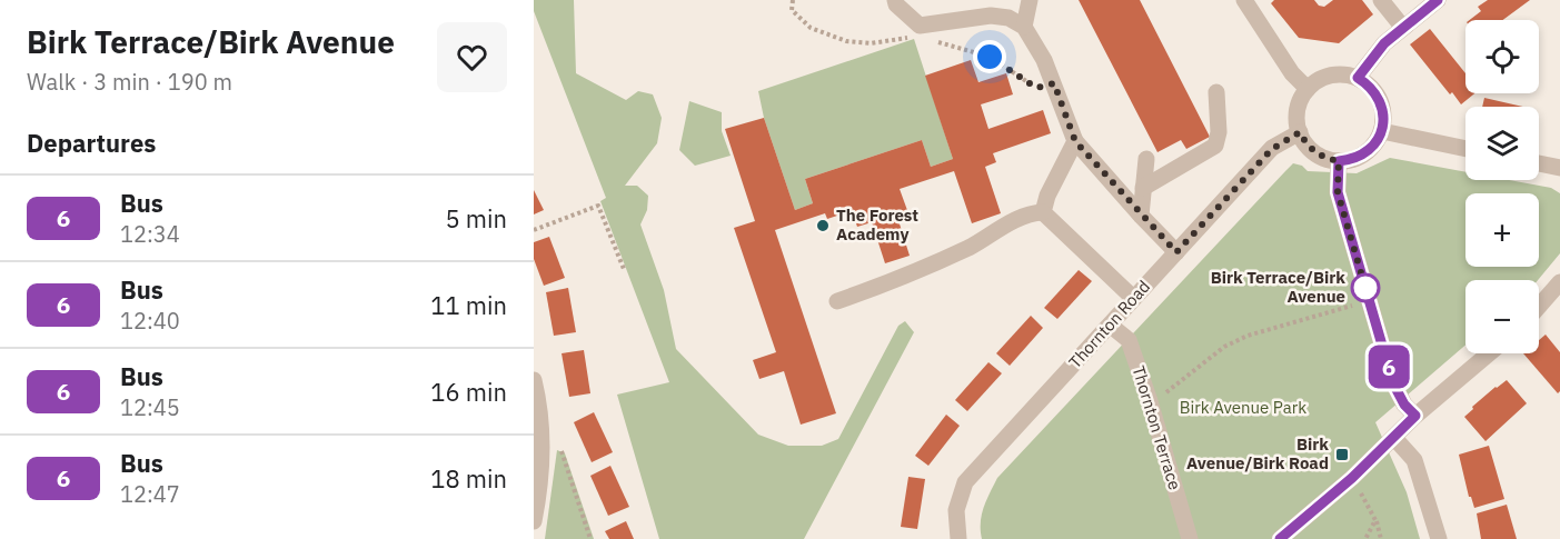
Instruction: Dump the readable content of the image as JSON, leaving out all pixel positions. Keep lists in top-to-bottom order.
{
  "streets": {
    "street": ["Thornton Road", "Thornton Terrace"]
  },
  "crossings": [
    ["Thornton Road", "Thornton Terrace"]
  ],
  "parks": ["Birk Avenue Park"],
  "places": {
    "other": ["The Forest Academy", "Birk Terrace/Birk Avenue"],
    "transit": ["Birk Avenue/Birk Road"]
  },
  "lines": ["bus line 6"],
  "page": {
    "heading": [
      ["Birk Terrace/Birk Avenue", "Walk · 3 min · 190 m"],
      "Departures"
    ],
    "on_map": "6",
    "map_buttons": ["+", "−"],
    "list": [
      {
        "mark": "6",
        "name": "Bus",
        "note": "12:34",
        "value": "5 min"
      },
      {
        "mark": "6",
        "name": "Bus",
        "note": "12:40",
        "value": "11 min"
      },
      {
        "mark": "6",
        "name": "Bus",
        "note": "12:45",
        "value": "16 min"
      },
      {
        "mark": "6",
        "name": "Bus",
        "note": "12:47",
        "value": "18 min"
      }
    ]
  }
}
